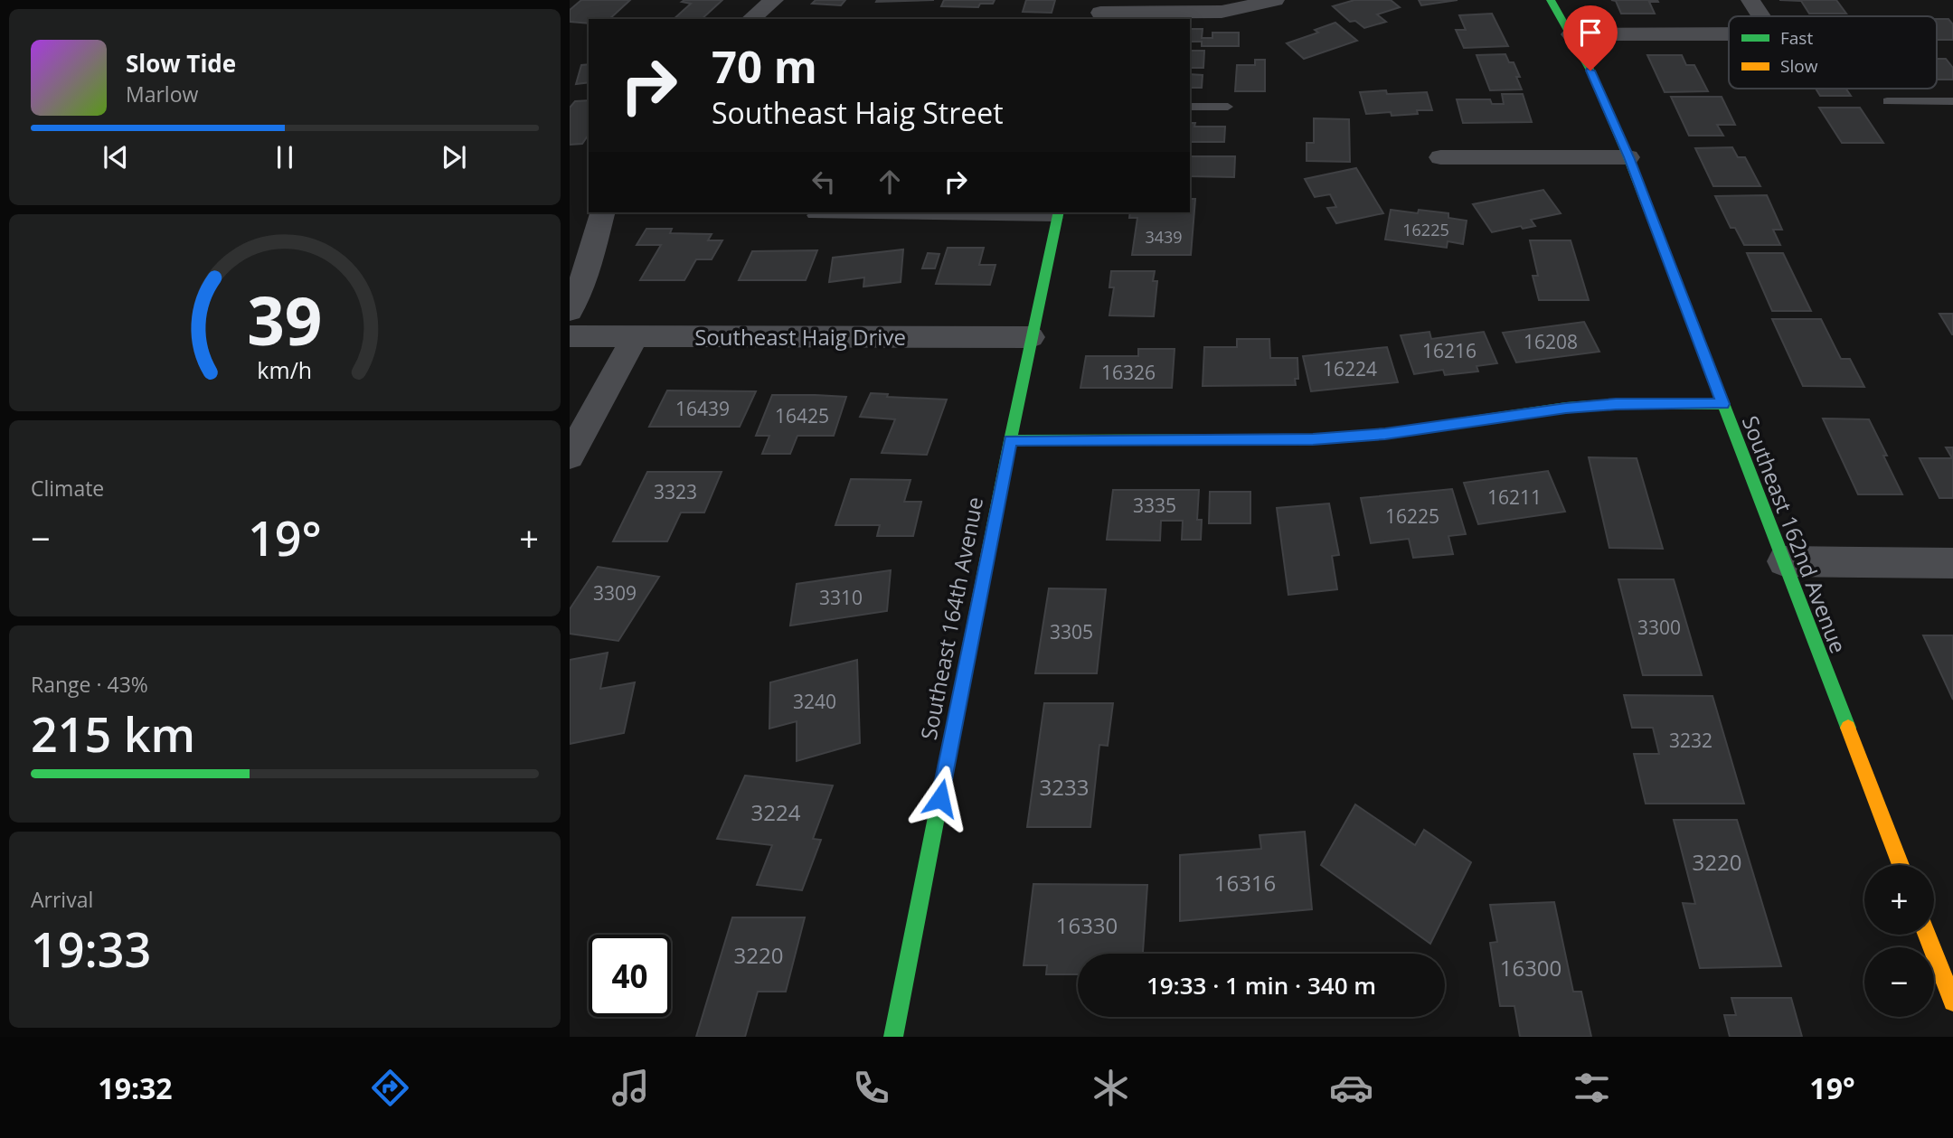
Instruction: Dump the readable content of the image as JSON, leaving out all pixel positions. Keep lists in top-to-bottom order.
{
  "streets": {
    "street": ["Southeast Haig Drive", "Southeast 162nd Avenue", "Southeast 164th Avenue"]
  },
  "crossings": [
    ["Southeast Haig Drive", "Southeast 164th Avenue"]
  ],
  "house_numbers": [
    "16225",
    "3439",
    "16208",
    "16216",
    "16224",
    "16326",
    "16439",
    "16425",
    "3323",
    "16211",
    "3335",
    "16225",
    "3309",
    "3310",
    "3300",
    "3305",
    "3240",
    "3232",
    "3233",
    "3224",
    "3220",
    "16316",
    "16330",
    "3220",
    "16300"
  ],
  "legend": ["Fast", "Slow"],
  "page": {
    "turn": ["70 m", "Southeast Haig Street"],
    "song": ["Slow Tide", "Marlow"],
    "tile": [
      "Climate",
      ["Range · 43%", "215 km"],
      ["Arrival", "19:33"]
    ],
    "heat": ["−", "19°", "+"],
    "map_buttons": ["+", "−"],
    "limit": "40",
    "trip": "19:33 · 1 min · 340 m",
    "tabs": ["19:32", "19°"],
    "gauge": ["39", "km/h"]
  }
}
